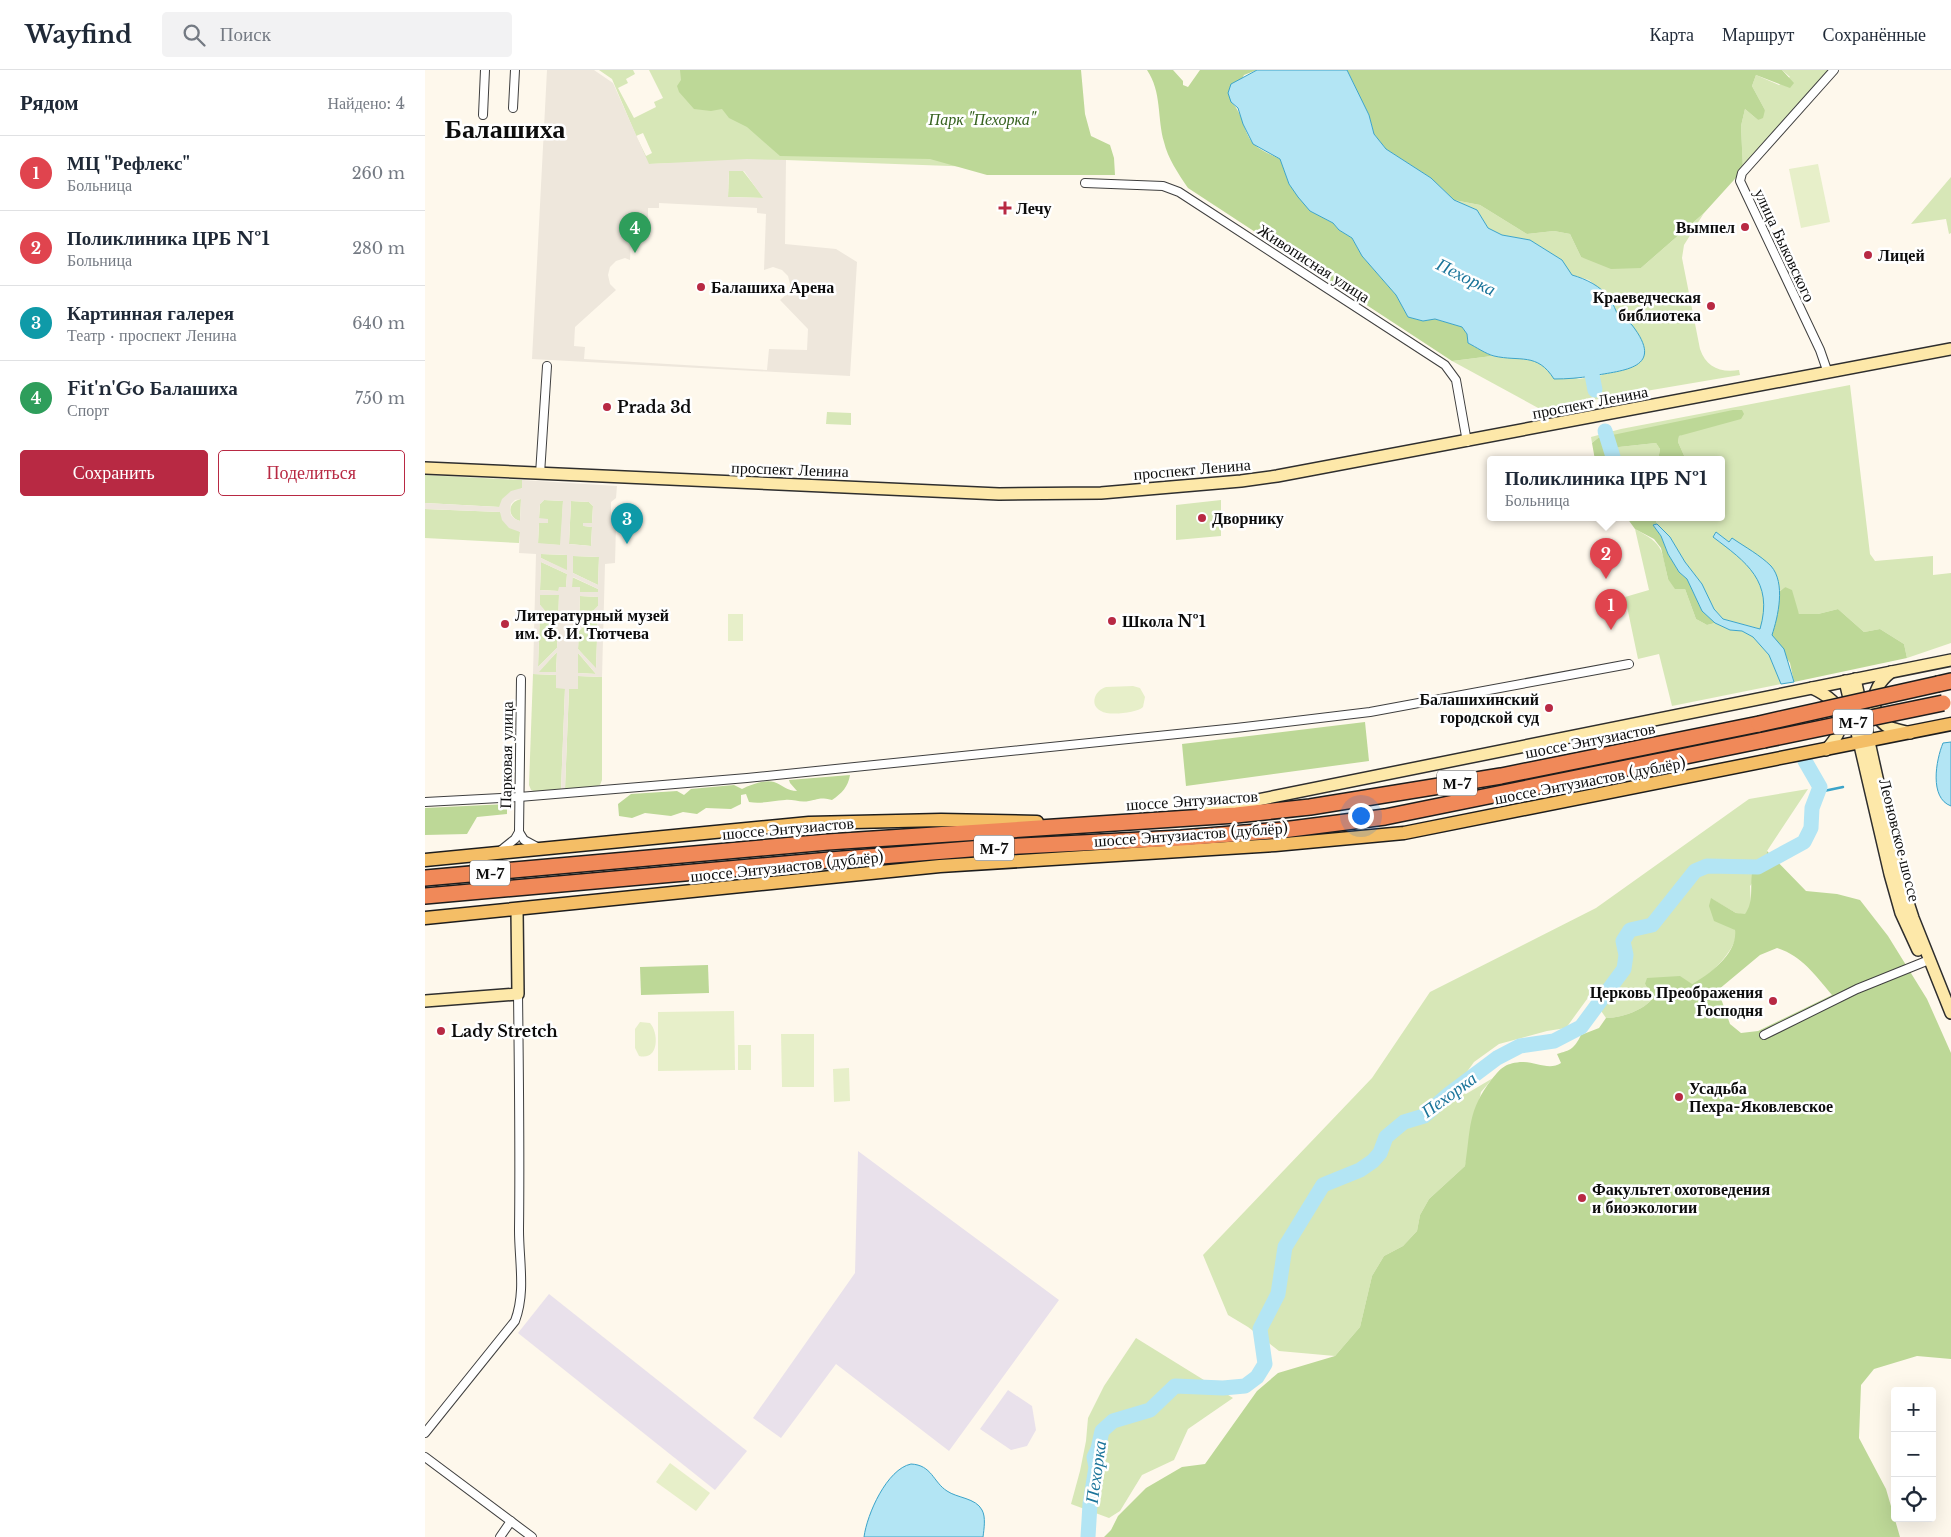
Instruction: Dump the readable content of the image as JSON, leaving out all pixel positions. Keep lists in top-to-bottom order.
{
  "streets": {
    "highway": ["М-7", "шоссе Энтузиастов"],
    "main road": ["проспект Ленина", "шоссе Энтузиастов (дублёр)", "Леоновское шоссе"],
    "street": ["улица Быковского", "Живописная улица", "Парковая улица"]
  },
  "crossings": [
    ["улица Быковского", "проспект Ленина"],
    ["Живописная улица", "проспект Ленина"],
    ["шоссе Энтузиастов", "шоссе Энтузиастов (дублёр)"],
    ["Парковая улица", "шоссе Энтузиастов (дублёр)"],
    ["шоссе Энтузиастов (дублёр)", "Леоновское шоссе"]
  ],
  "districts": ["Балашиха"],
  "water": ["Пехорка"],
  "parks": ["Парк \"Пехорка\""],
  "places": {
    "health": ["Лечу"],
    "other": [
      "Вымпел",
      "Лицей",
      "Балашиха Арена",
      "Краеведческая библиотека",
      "Prada 3d",
      "Дворнику",
      "Школа №1",
      "Литературный музей им. Ф. И. Тютчева",
      "Балашихинский городской суд",
      "Церковь Преображения Господня",
      "Lady Stretch",
      "Усадьба Пехра-Яковлевское",
      "Факультет охотоведения и биоэкологии"
    ]
  },
  "page": {
    "header": "Wayfind",
    "search": "Поиск",
    "nav": ["Карта", "Маршрут", "Сохранённые"],
    "heading": ["Рядом", "Найдено: 4"],
    "list": [
      {
        "mark": "1",
        "name": "МЦ \"Рефлекс\"",
        "note": "Больница",
        "value": "260 m"
      },
      {
        "mark": "2",
        "name": "Поликлиника ЦРБ №1",
        "note": "Больница",
        "value": "280 m"
      },
      {
        "mark": "3",
        "name": "Картинная галерея",
        "note": "Театр · проспект Ленина",
        "value": "640 m"
      },
      {
        "mark": "4",
        "name": "Fit'n'Go Балашиха",
        "note": "Спорт",
        "value": "750 m"
      }
    ],
    "pins": [
      "4",
      "3",
      "2",
      "1"
    ],
    "buttons": ["Сохранить", "Поделиться"],
    "popup": ["Поликлиника ЦРБ №1", "Больница"],
    "map_buttons": ["+", "−"]
  }
}
